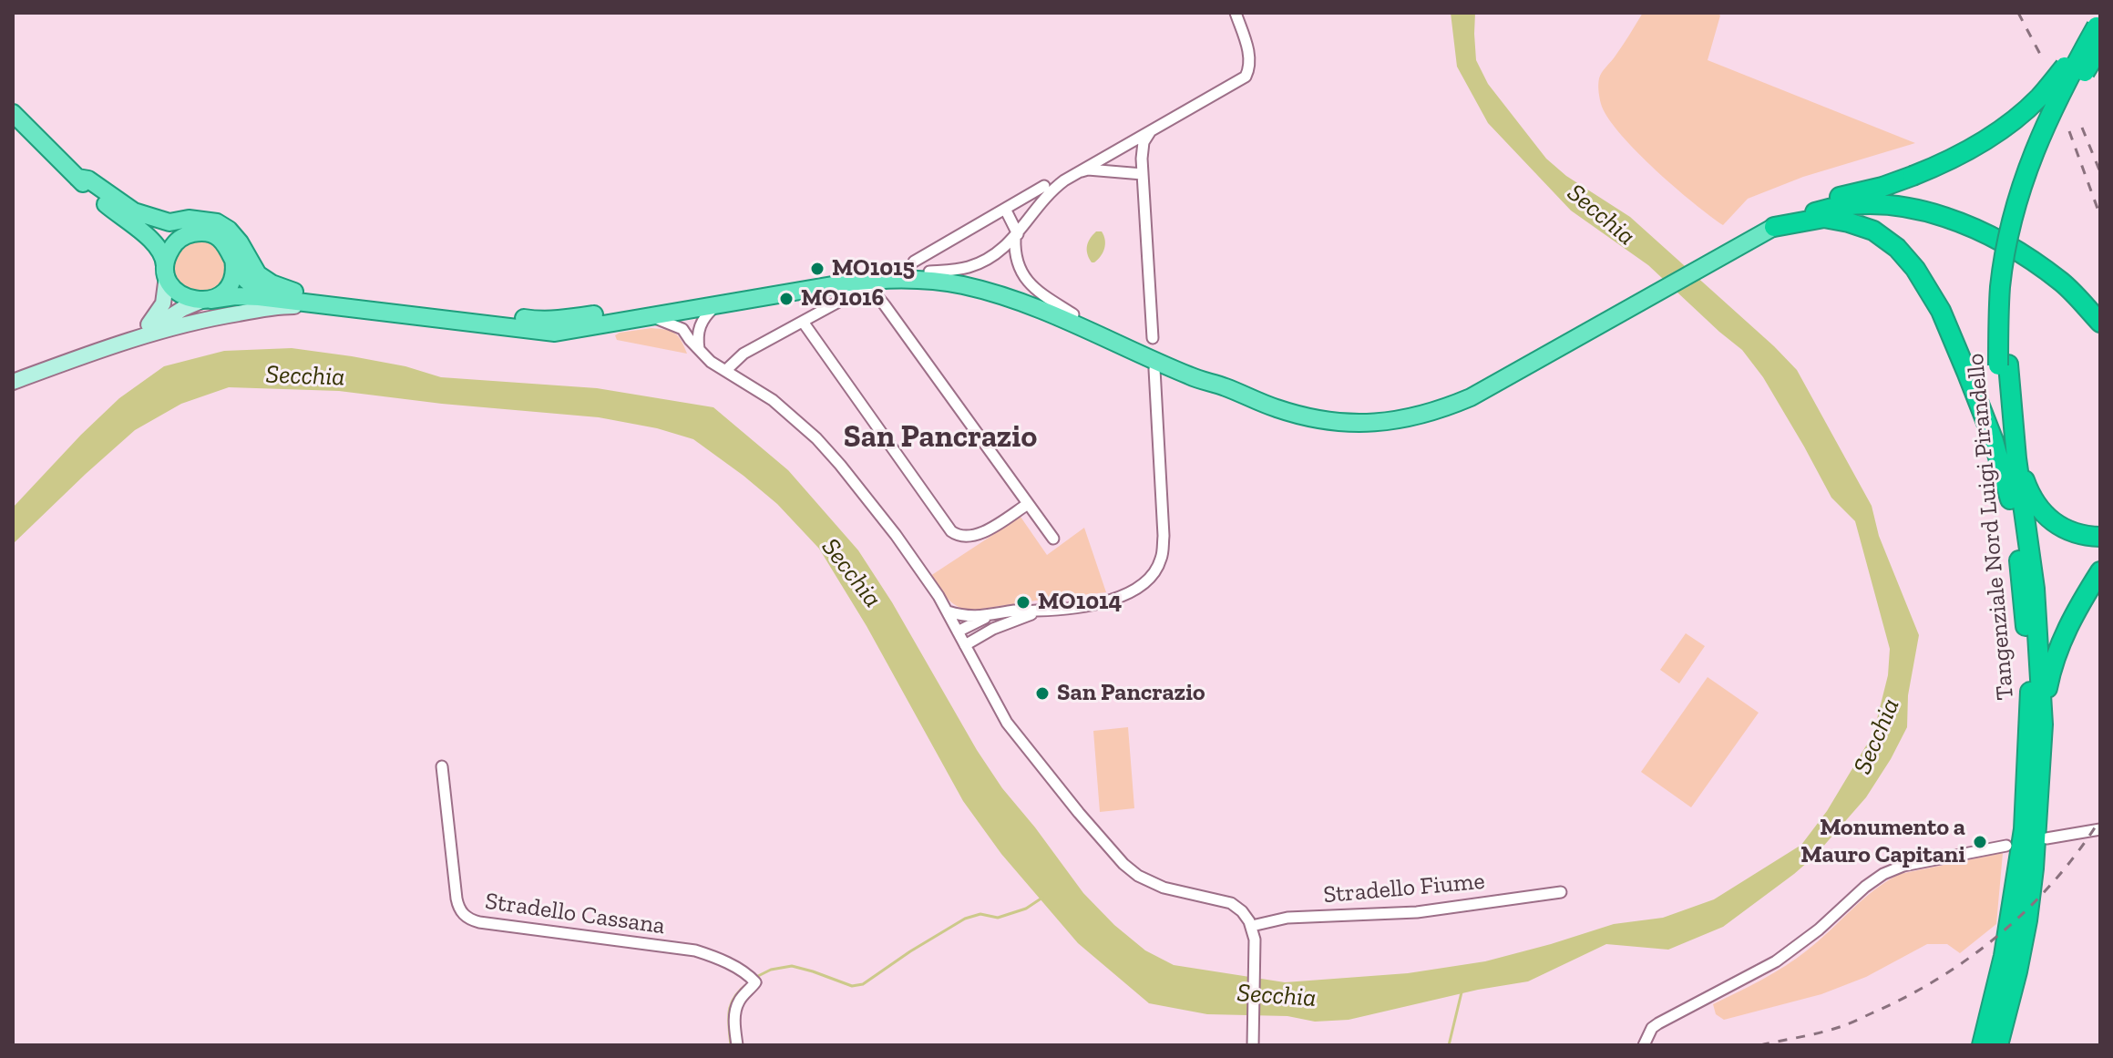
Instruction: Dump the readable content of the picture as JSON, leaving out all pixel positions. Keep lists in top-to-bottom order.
{
  "streets": {
    "highway": ["Tangenziale Nord Luigi Pirandello"],
    "street": ["Stradello Fiume", "Stradello Cassana"]
  },
  "districts": ["San Pancrazio"],
  "water": ["Secchia"],
  "places": [
    "MO1015",
    "MO1016",
    "MO1014",
    "San Pancrazio",
    "Monumento a Mauro Capitani"
  ]
}
